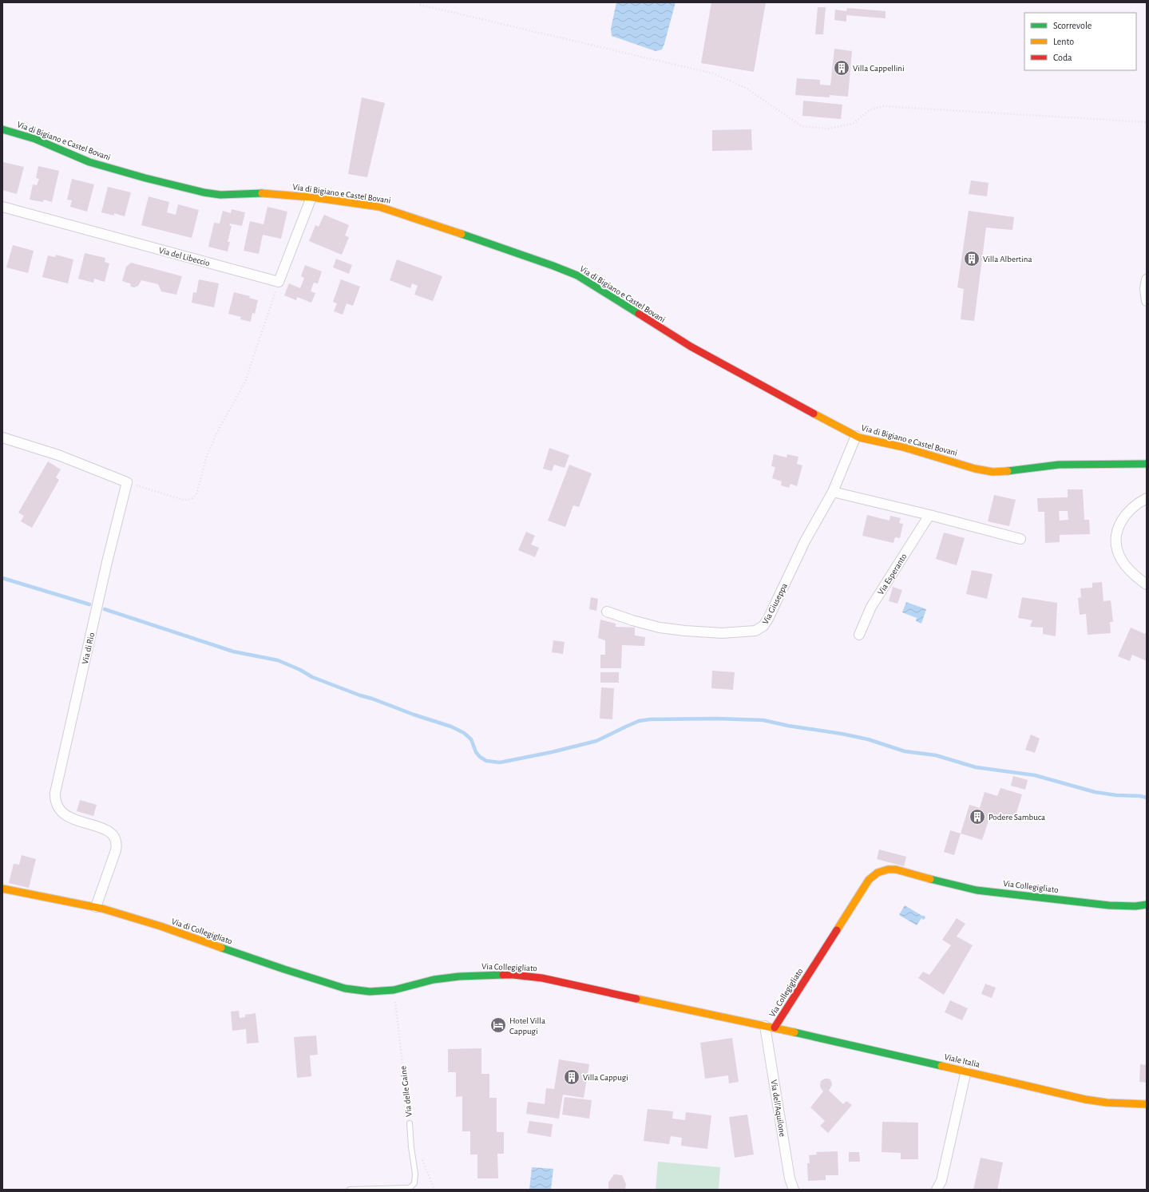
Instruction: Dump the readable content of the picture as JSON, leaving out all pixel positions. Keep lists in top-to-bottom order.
{
  "streets": {
    "street": [
      "Via di Bigiano e Castel Bovani",
      "Via del Libeccio",
      "Via Esperanto",
      "Via Giuseppa",
      "Via di Rio",
      "Via Collegigliato",
      "Via di Collegigliato",
      "Viale Italia",
      "Via dell'Aquilone"
    ],
    "path": ["Via delle Gaine"]
  },
  "crossings": [
    ["Via di Bigiano e Castel Bovani", "Via Giuseppa"],
    ["Via di Rio", "Via di Collegigliato"],
    ["Via Collegigliato", "Via di Collegigliato"],
    ["Via Collegigliato", "Viale Italia"],
    ["Via Collegigliato", "Via delle Gaine"],
    ["Via Collegigliato", "Via dell'Aquilone"],
    ["Via di Collegigliato", "Via delle Gaine"]
  ],
  "places": {
    "building": [
      "Villa Cappellini",
      "Villa Albertina",
      "Podere Sambuca",
      "Villa Cappugi"
    ],
    "hotel": ["Hotel Villa Cappugi"]
  },
  "legend": ["Scorrevole", "Lento", "Coda"]
}
